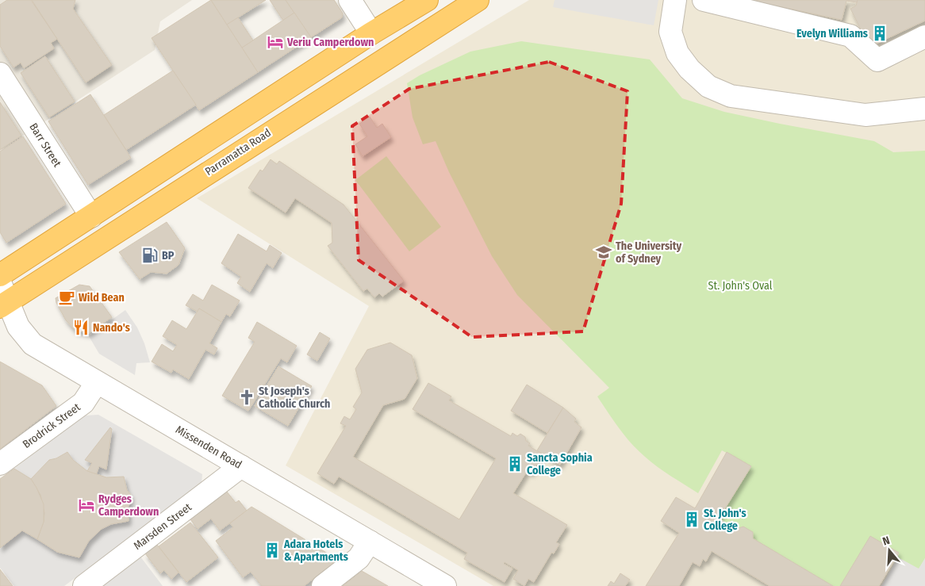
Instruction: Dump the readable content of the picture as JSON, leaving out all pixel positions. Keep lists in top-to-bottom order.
{
  "streets": {
    "highway": ["Parramatta Road"],
    "street": [
      "Barr Street",
      "Brodrick Street",
      "Missenden Road",
      "Marsden Street"
    ]
  },
  "crossings": [
    ["Parramatta Road", "Missenden Road"],
    ["Brodrick Street", "Missenden Road"],
    ["Missenden Road", "Marsden Street"]
  ],
  "parks": ["St. John's Oval"],
  "places": {
    "building": [
      "Evelyn Williams",
      "Sancta Sophia College",
      "St. John's College",
      "Adara Hotels & Apartments"
    ],
    "hotel": ["Veriu Camperdown", "Rydges Camperdown"],
    "school or university": ["The University of Sydney"],
    "fuel station": ["BP"],
    "cafe": ["Wild Bean"],
    "restaurant": ["Nando's"],
    "church": ["St Joseph's Catholic Church"]
  },
  "north": "top"
}
